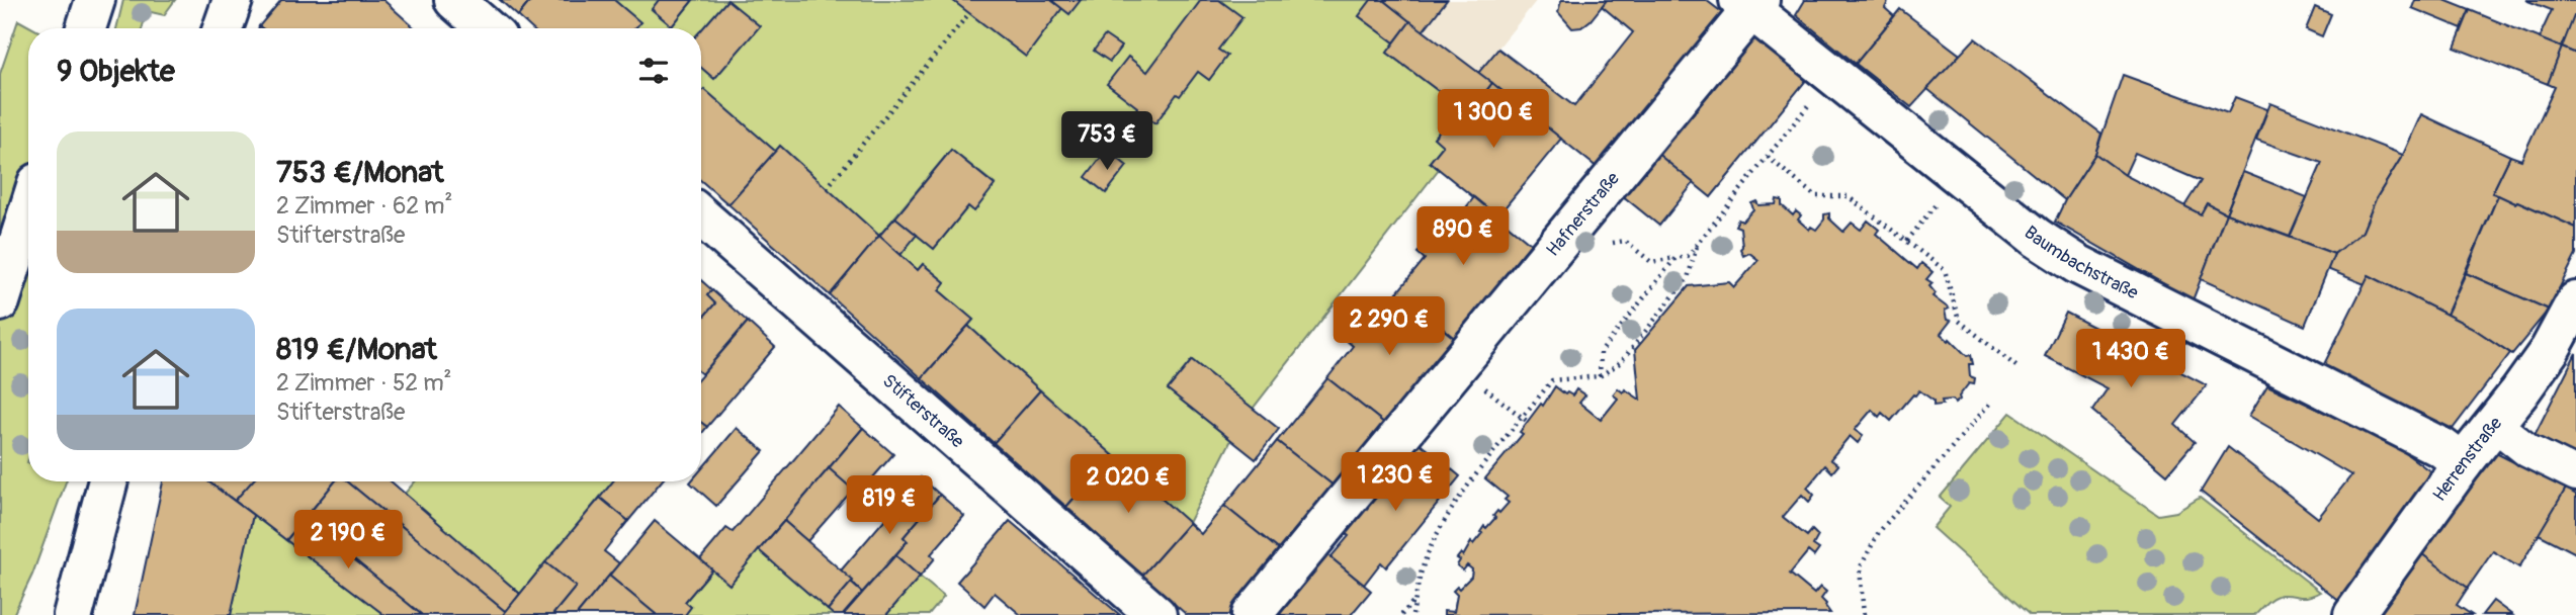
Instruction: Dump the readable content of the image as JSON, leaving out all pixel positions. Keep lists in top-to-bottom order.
{
  "streets": {
    "street": [
      "Hafnerstraße",
      "Baumbachstraße",
      "Stifterstraße",
      "Herrenstraße"
    ]
  },
  "crossings": [
    ["Hafnerstraße", "Baumbachstraße"],
    ["Baumbachstraße", "Herrenstraße"]
  ],
  "page": {
    "heading": "9 Objekte",
    "price": [
      "1 300 €",
      "753 €",
      "890 €",
      "2 290 €",
      "1 430 €",
      "1 230 €",
      "2 020 €",
      "819 €",
      "2 190 €"
    ],
    "list": [
      {
        "name": "753 €/Monat",
        "note": "2 Zimmer · 62 m² · Stifterstraße"
      },
      {
        "name": "819 €/Monat",
        "note": "2 Zimmer · 52 m² · Stifterstraße"
      }
    ]
  }
}
